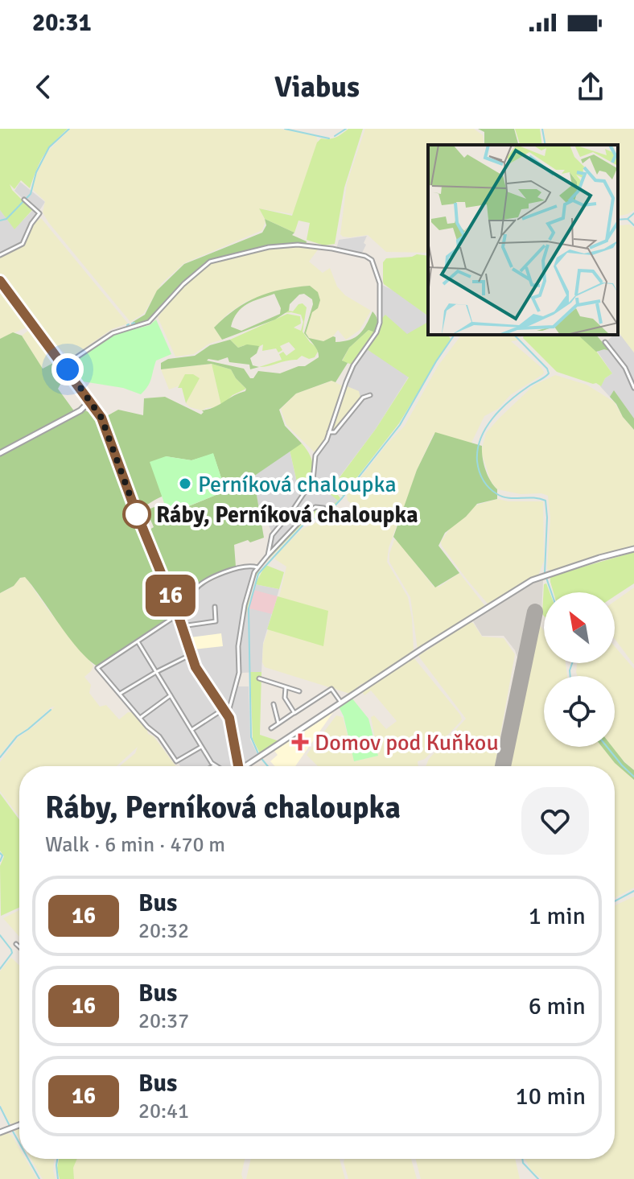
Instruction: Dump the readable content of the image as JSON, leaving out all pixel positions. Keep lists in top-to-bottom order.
{
  "places": {
    "other": ["Perníková chaloupka", "Ráby, Perníková chaloupka"],
    "health": ["Domov pod Kuňkou"]
  },
  "lines": ["bus line 16"],
  "north": "top left",
  "page": {
    "status": "20:31",
    "header": "Viabus",
    "on_map": "16",
    "heading": ["Ráby, Perníková chaloupka", "Walk · 6 min · 470 m"],
    "list": [
      {
        "mark": "16",
        "name": "Bus",
        "note": "20:32",
        "value": "1 min"
      },
      {
        "mark": "16",
        "name": "Bus",
        "note": "20:37",
        "value": "6 min"
      },
      {
        "mark": "16",
        "name": "Bus",
        "note": "20:41",
        "value": "10 min"
      }
    ]
  }
}
